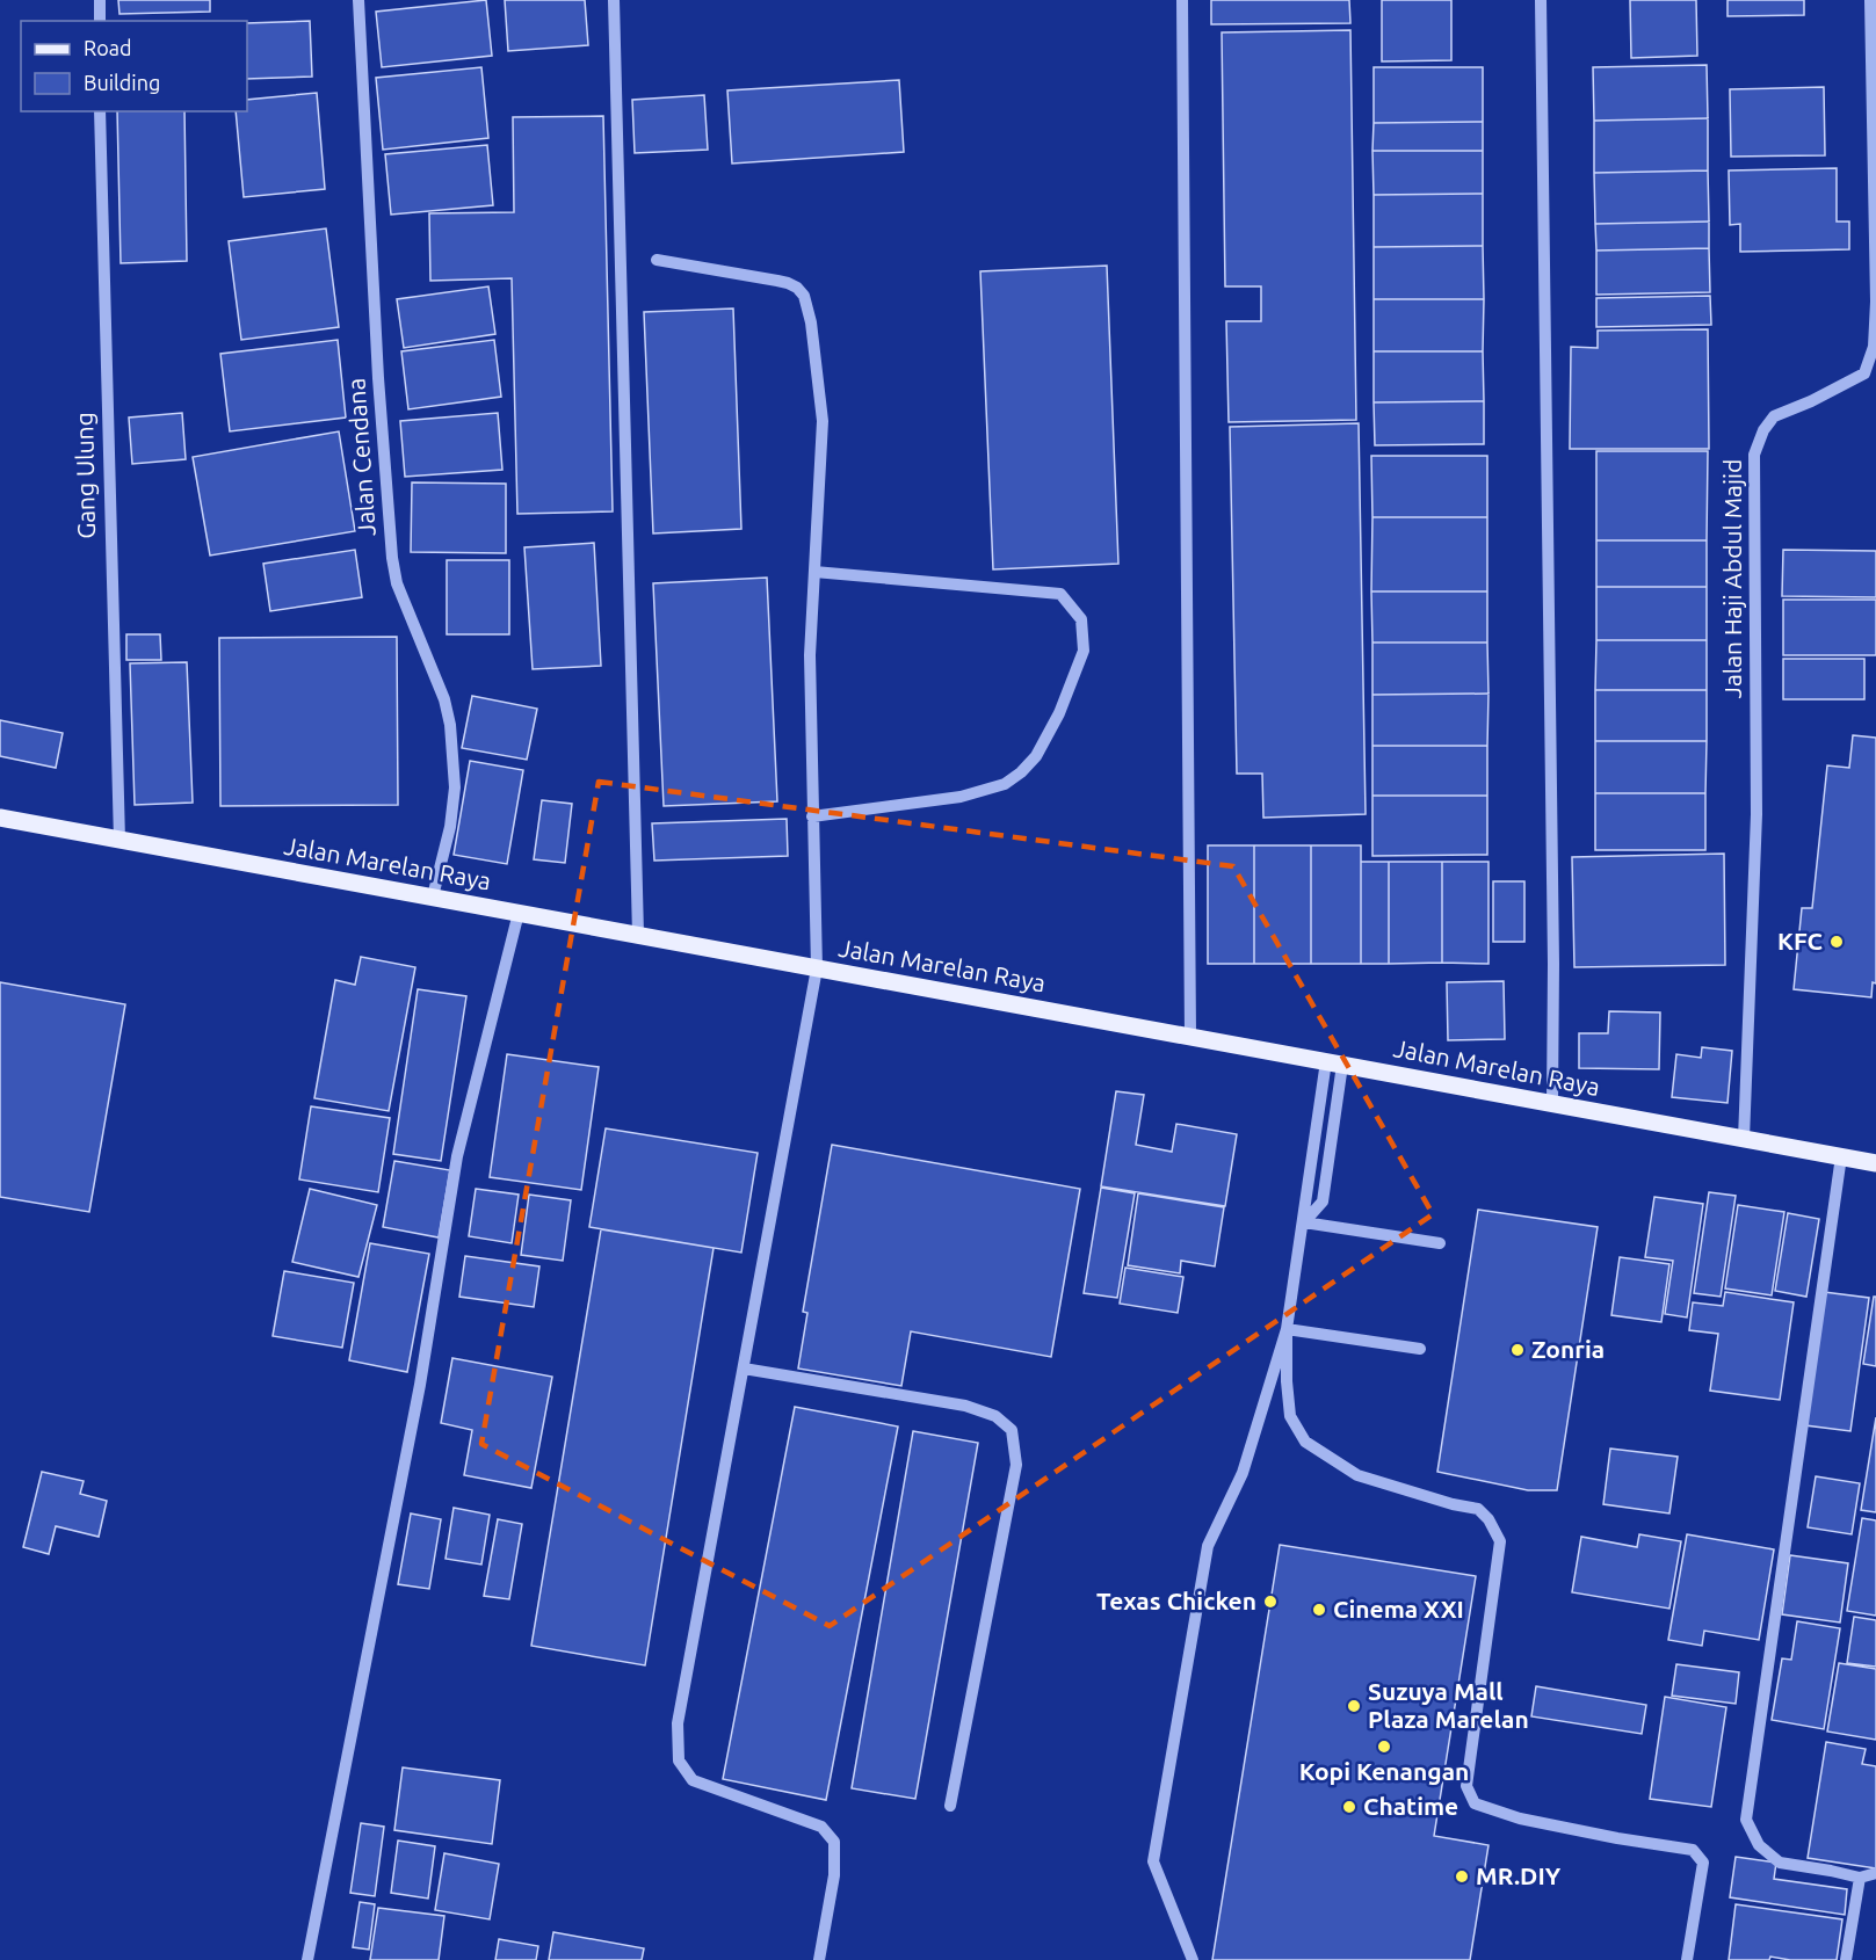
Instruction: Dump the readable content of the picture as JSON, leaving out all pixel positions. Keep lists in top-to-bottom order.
{
  "streets": {
    "main road": ["Jalan Marelan Raya"],
    "street": ["Jalan Cendana", "Gang Ulung", "Jalan Haji Abdul Majid"]
  },
  "crossings": [
    ["Jalan Cendana", "Jalan Marelan Raya"],
    ["Gang Ulung", "Jalan Marelan Raya"],
    ["Jalan Haji Abdul Majid", "Jalan Marelan Raya"]
  ],
  "places": [
    "KFC",
    "Zonria",
    "Texas Chicken",
    "Cinema XXI",
    "Suzuya Mall Plaza Marelan",
    "Kopi Kenangan",
    "Chatime",
    "MR.DIY"
  ],
  "legend": ["Road", "Building"]
}
